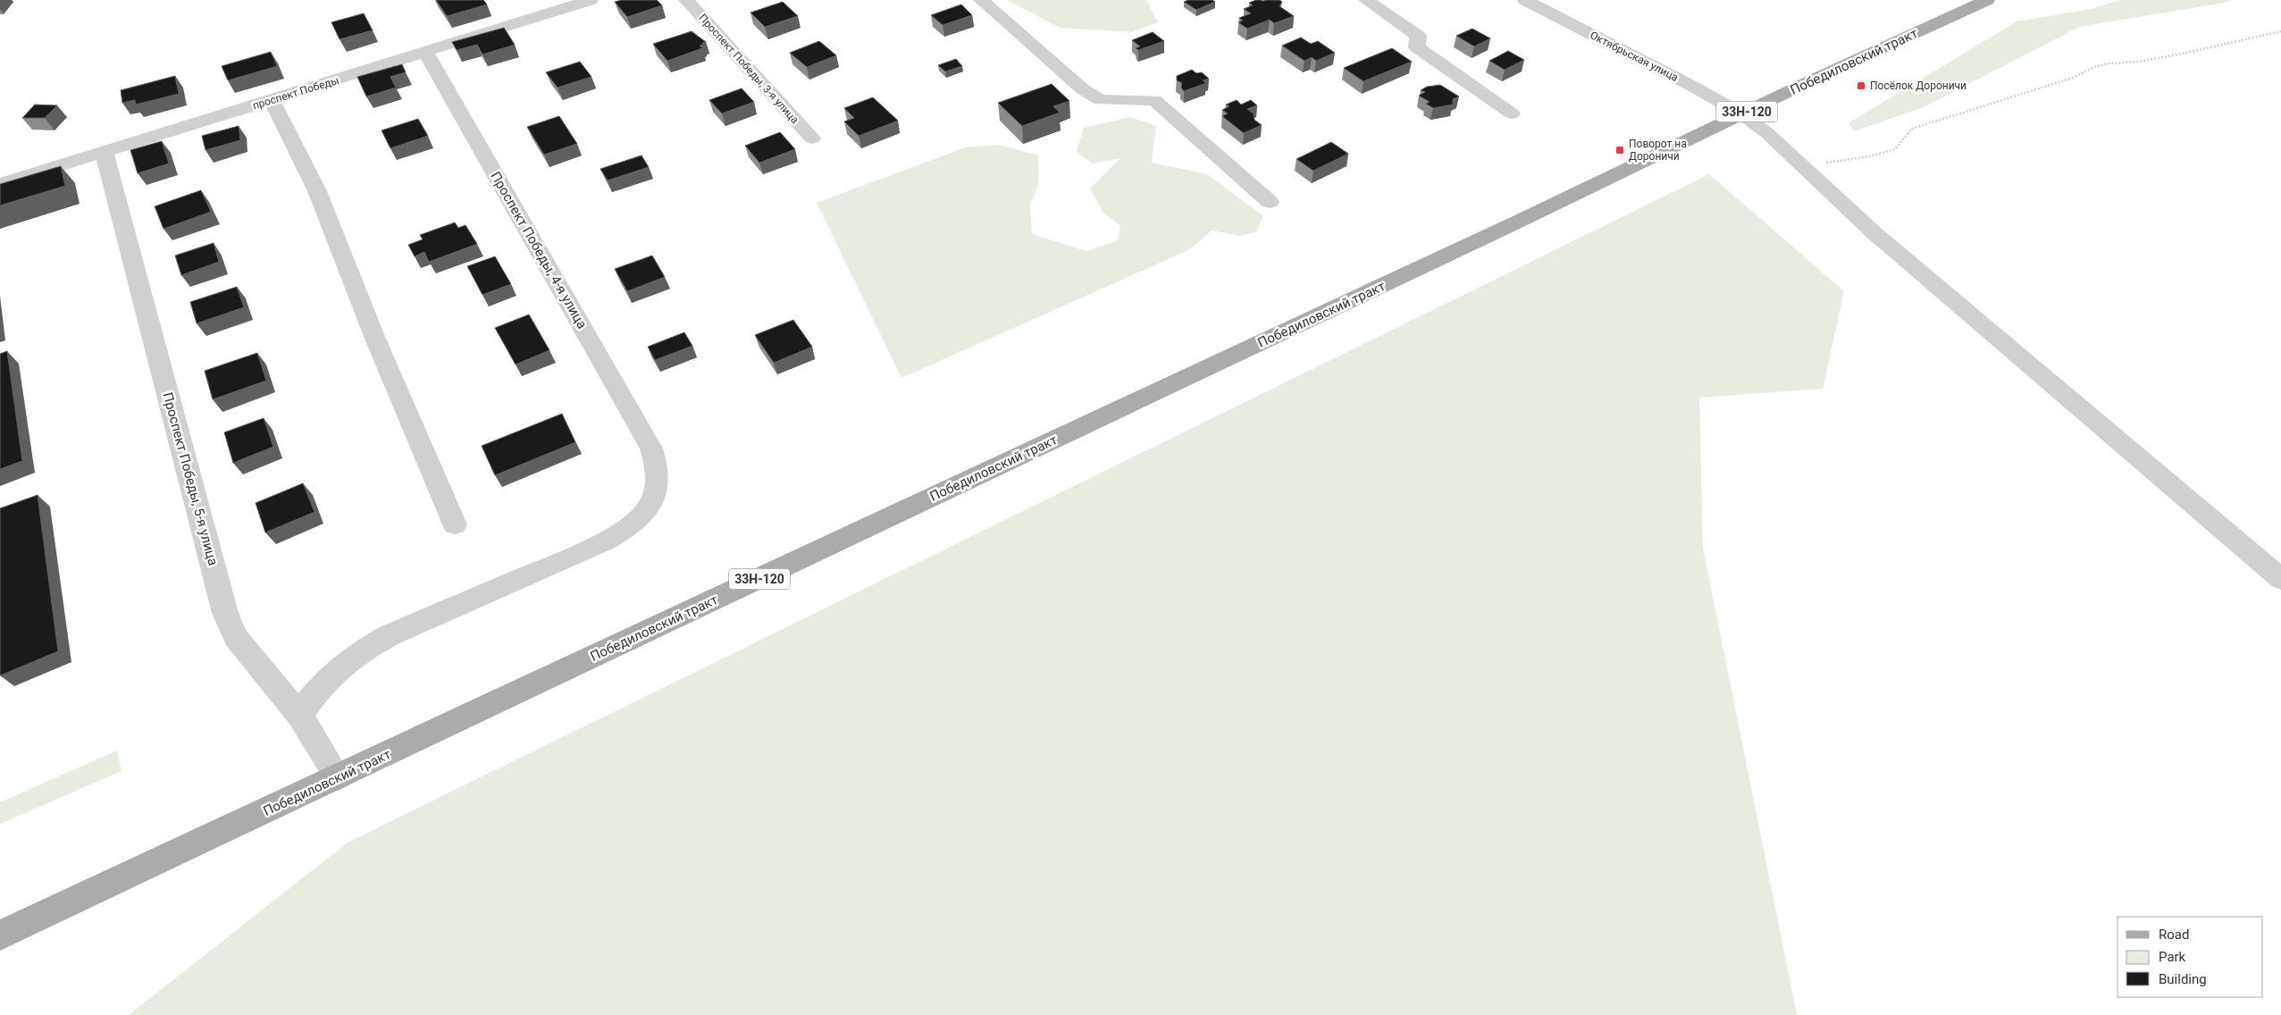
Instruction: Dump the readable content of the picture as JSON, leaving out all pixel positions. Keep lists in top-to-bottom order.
{
  "streets": {
    "main road": ["Победиловский тракт", "33Н-120"],
    "street": [
      "Октябрьская улица",
      "Проспект Победы, 3-я улица",
      "проспект Победы",
      "Проспект Победы, 4-я улица",
      "Проспект Победы, 5-я улица"
    ]
  },
  "crossings": [
    ["Октябрьская улица", "Победиловский тракт"],
    ["Победиловский тракт", "Проспект Победы, 5-я улица"],
    ["проспект Победы", "Проспект Победы, 4-я улица"],
    ["проспект Победы", "Проспект Победы, 5-я улица"],
    ["Проспект Победы, 4-я улица", "Проспект Победы, 5-я улица"]
  ],
  "places": {
    "transit": ["Посёлок Дороничи", "Поворот на Дороничи"]
  },
  "legend": ["Road", "Park", "Building"]
}
